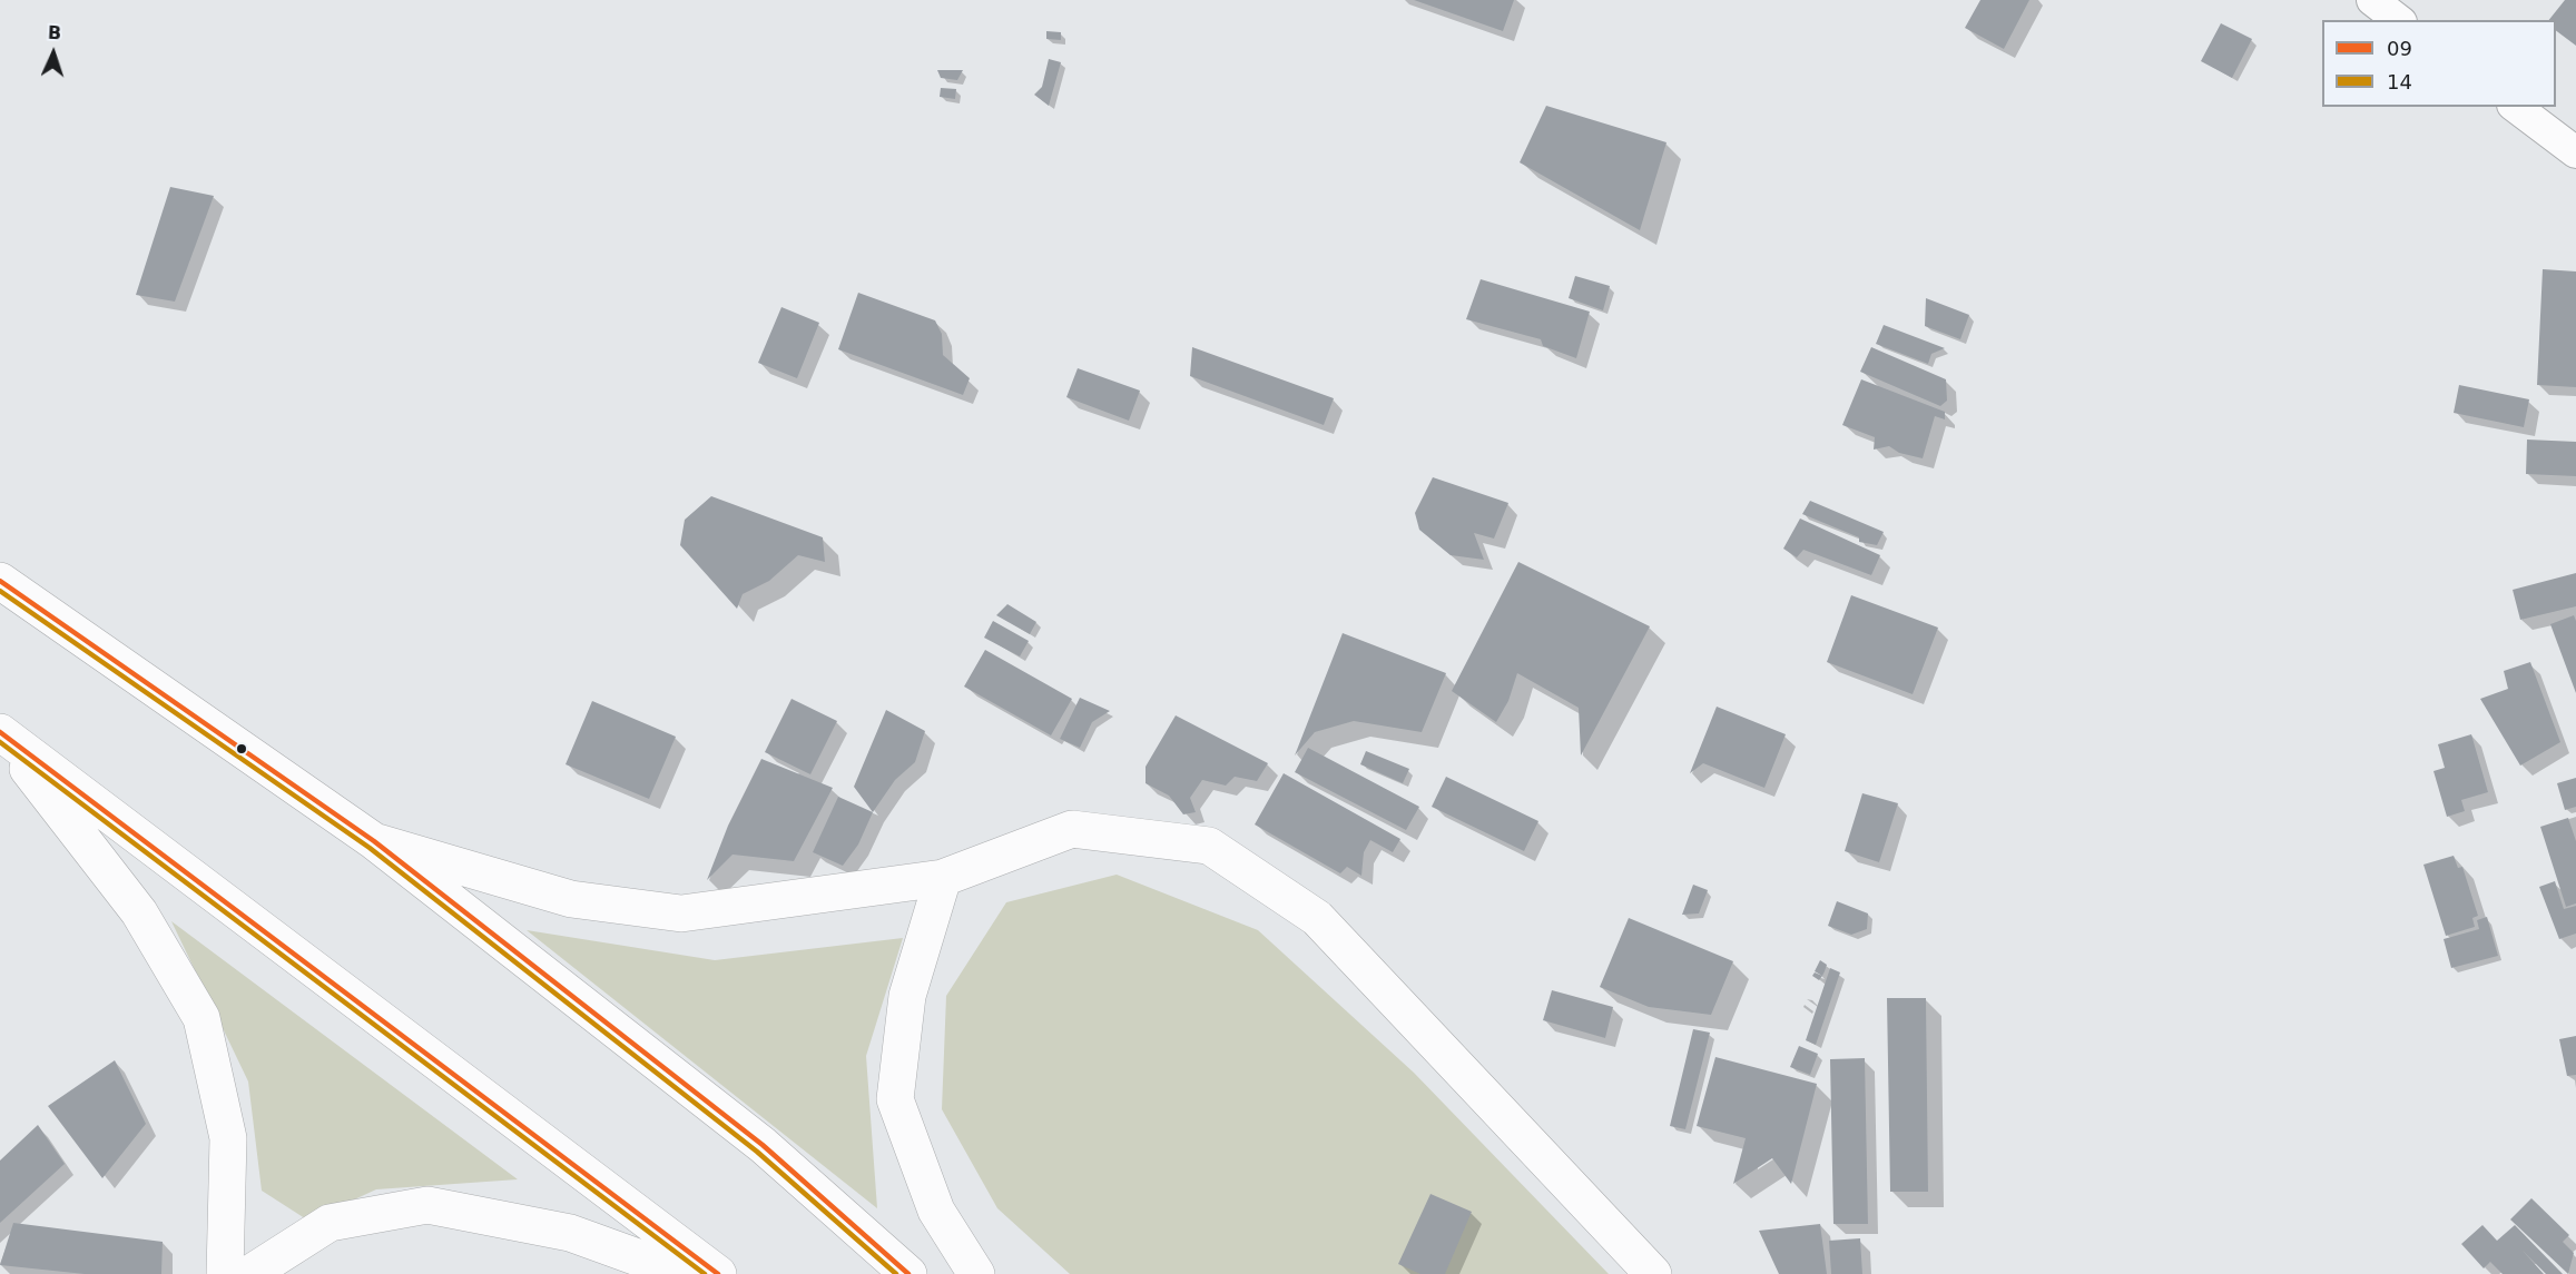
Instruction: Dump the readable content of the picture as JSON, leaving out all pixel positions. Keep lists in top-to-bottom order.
{
  "lines": ["transit line 09", "transit line 14"],
  "legend": ["09", "14"],
  "north": "top"
}
